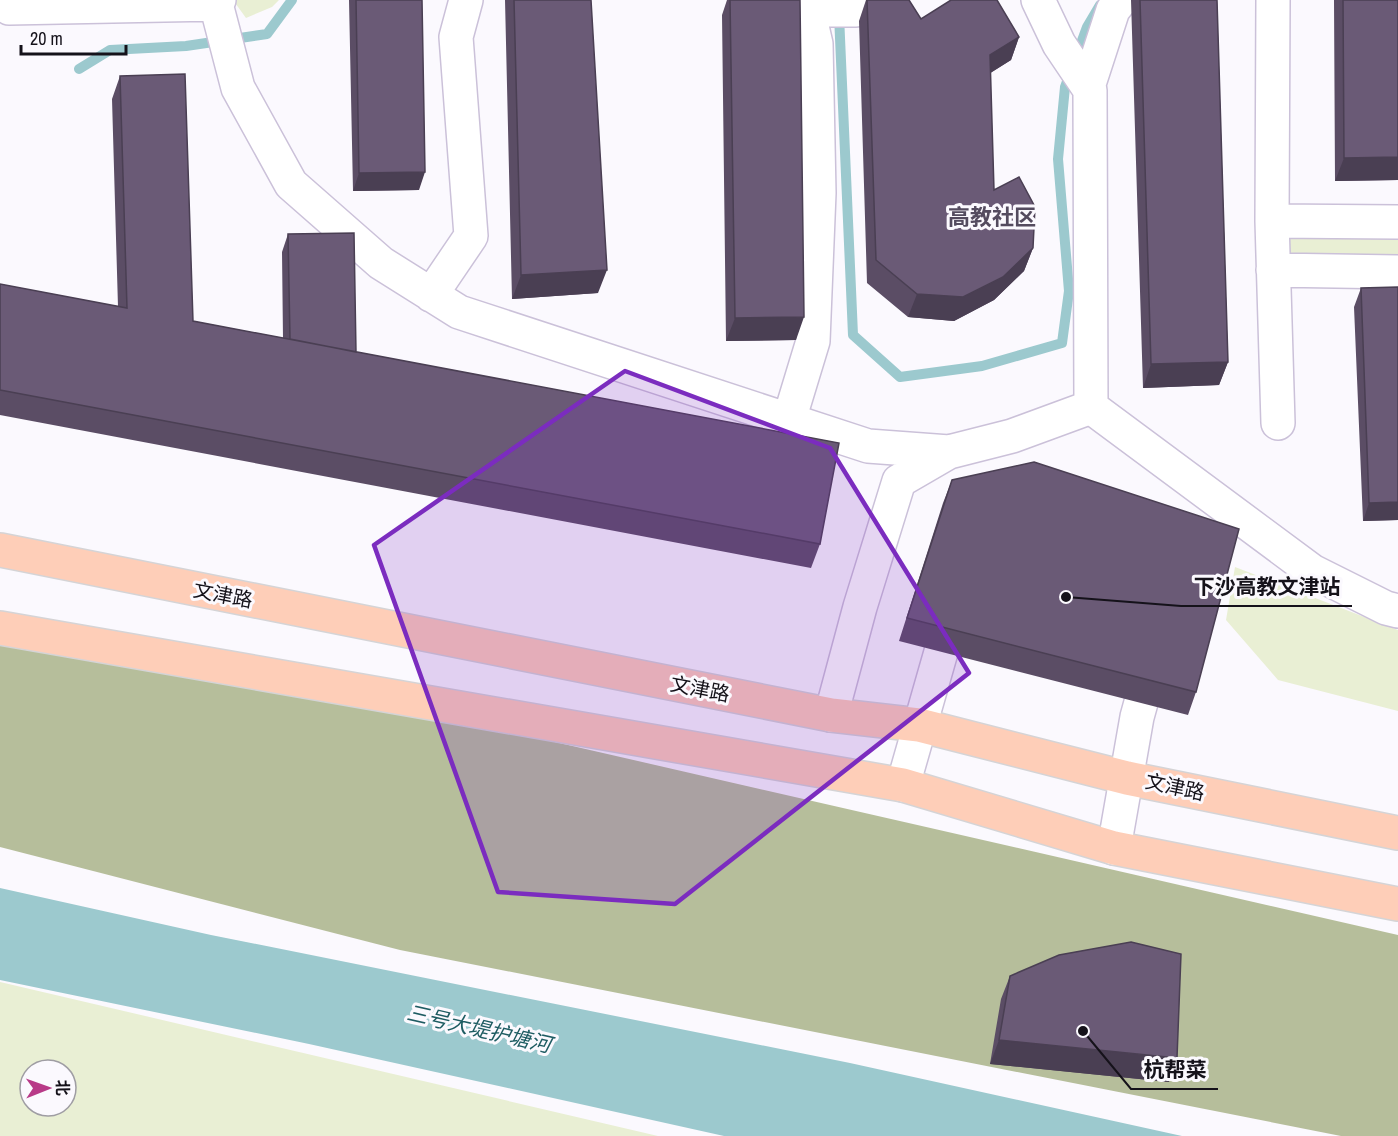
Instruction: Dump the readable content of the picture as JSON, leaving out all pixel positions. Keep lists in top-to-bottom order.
{
  "streets": {
    "main road": ["文津路"]
  },
  "districts": ["高教社区"],
  "water": ["三号大堤护塘河"],
  "places": ["下沙高教文津站", "杭帮菜"],
  "scale_bar": "20 m",
  "north": "right"
}
